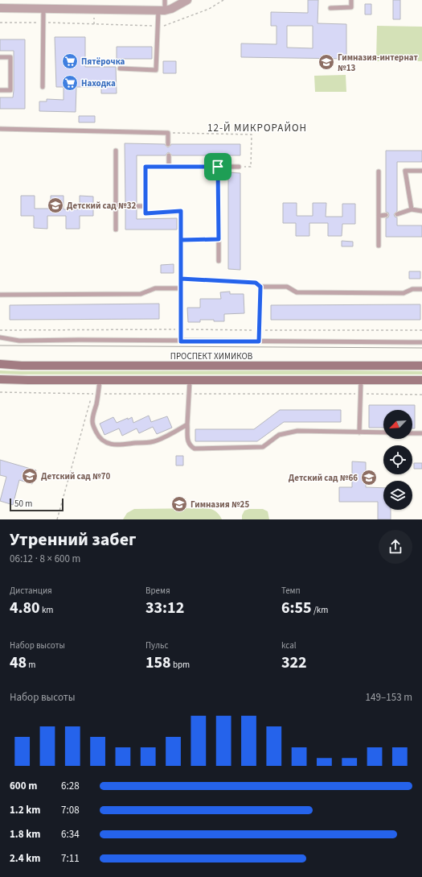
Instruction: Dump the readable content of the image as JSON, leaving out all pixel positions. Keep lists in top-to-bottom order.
{
  "streets": {
    "main road": ["ПРОСПЕКТ ХИМИКОВ"]
  },
  "districts": ["12-Й МИКРОРАЙОН"],
  "places": {
    "supermarket": ["Пятёрочка", "Находка"],
    "school or university": [
      "Гимназия-интернат №13",
      "Детский сад №32",
      "Детский сад №70",
      "Детский сад №66",
      "Гимназия №25"
    ]
  },
  "scale_bar": "50 m",
  "north": "bottom left",
  "page": {
    "scale": "50 m",
    "heading": ["Утренний забег", "06:12 · 8 × 600 m"],
    "stats": [
      ["Дистанция", "4.80 km"],
      ["Время", "33:12"],
      ["Темп", "6:55 /km"],
      ["Набор высоты", "48 m"],
      ["Пульс", "158 bpm"],
      ["kcal", "322"]
    ],
    "chart": ["Набор высоты", "149–153 m"],
    "list": [
      {
        "name": "600 m",
        "note": "6:28"
      },
      {
        "name": "1.2 km",
        "note": "7:08"
      },
      {
        "name": "1.8 km",
        "note": "6:34"
      },
      {
        "name": "2.4 km",
        "note": "7:11"
      }
    ]
  }
}
